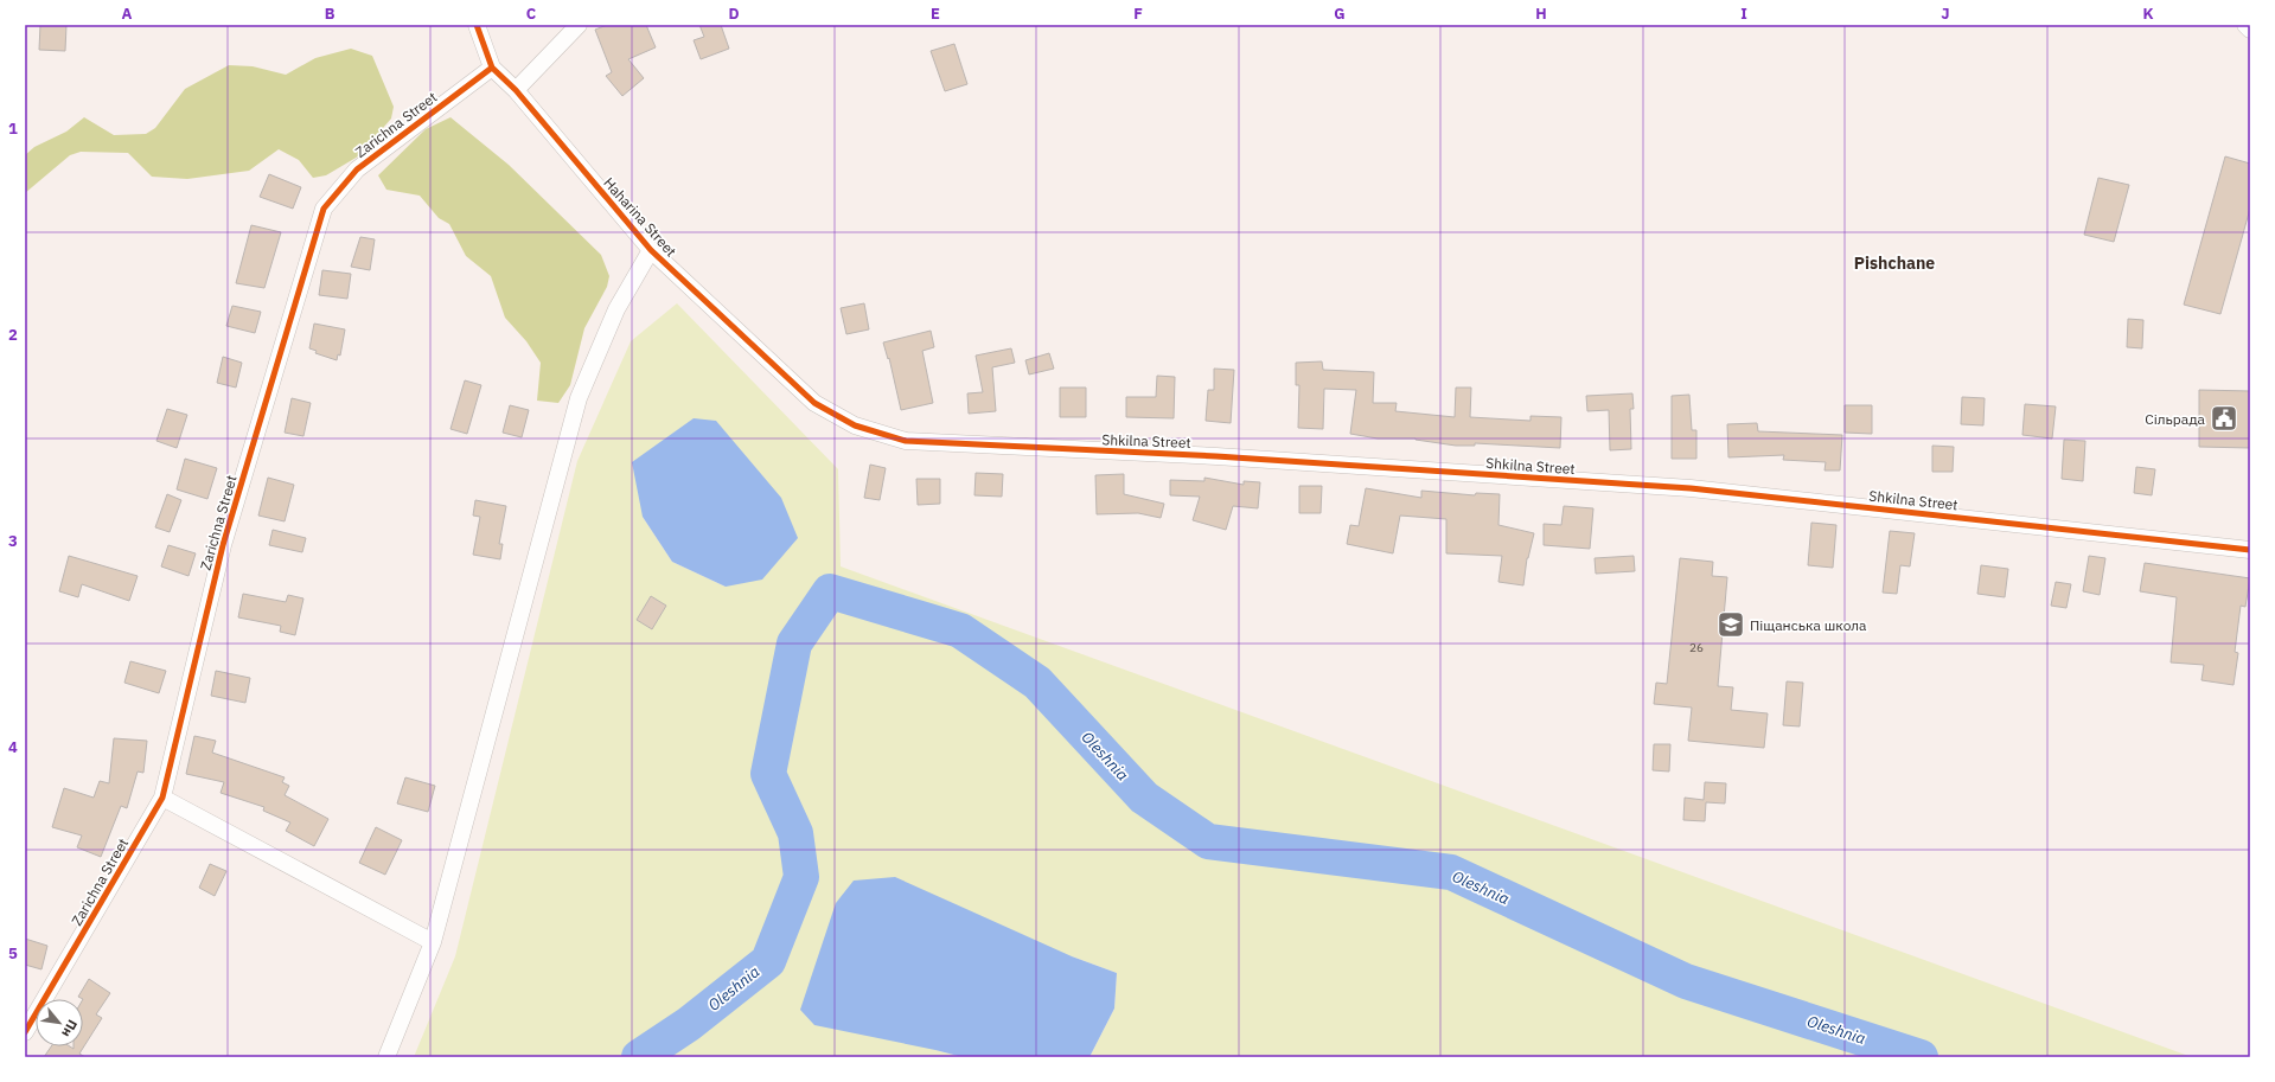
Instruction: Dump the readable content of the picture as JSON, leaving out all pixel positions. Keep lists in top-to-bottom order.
{
  "streets": {
    "street": ["Zarichna Street", "Haharina Street", "Shkilna Street"]
  },
  "crossings": [
    ["Zarichna Street", "Haharina Street"],
    ["Haharina Street", "Shkilna Street"]
  ],
  "districts": ["Pishchane"],
  "water": ["Oleshnia"],
  "places": {
    "public building": ["Сільрада"],
    "school or university": ["Піщанська школа"]
  },
  "house_numbers": ["26"],
  "north": "bottom right",
  "grid": {
    "columns": [
      "A",
      "B",
      "C",
      "D",
      "E",
      "F",
      "G",
      "H",
      "I",
      "J",
      "K"
    ],
    "rows": [
      "1",
      "2",
      "3",
      "4",
      "5"
    ]
  }
}
